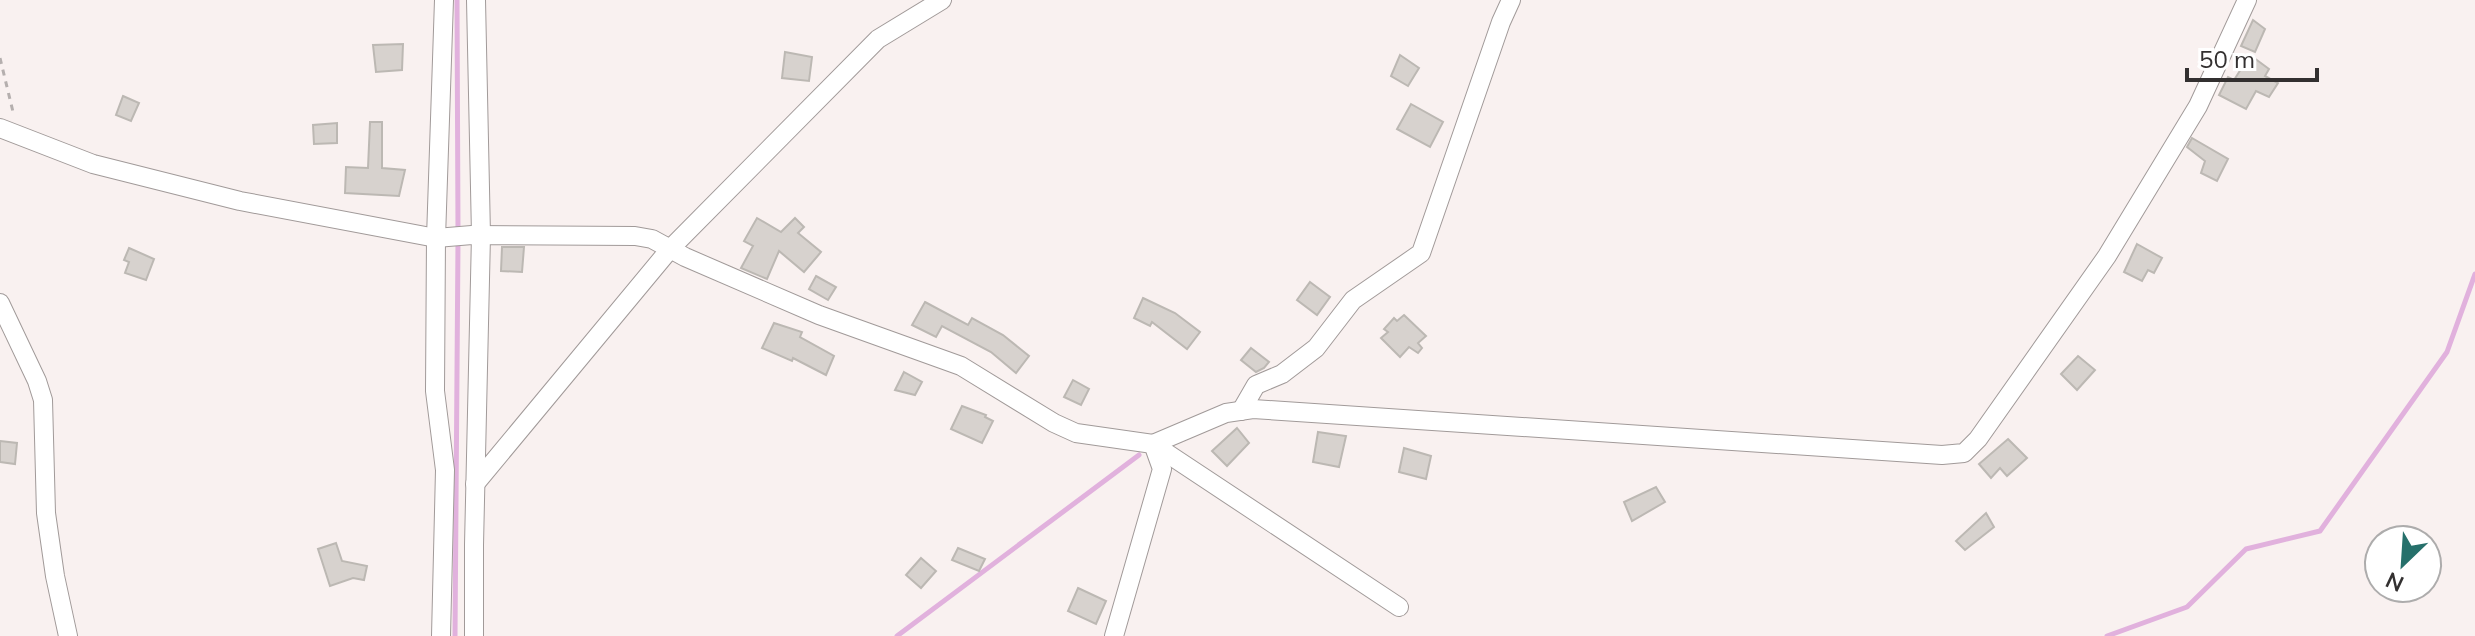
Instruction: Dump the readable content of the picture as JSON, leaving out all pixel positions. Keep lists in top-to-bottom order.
{
  "scale_bar": "50 m",
  "north": "bottom left"
}
